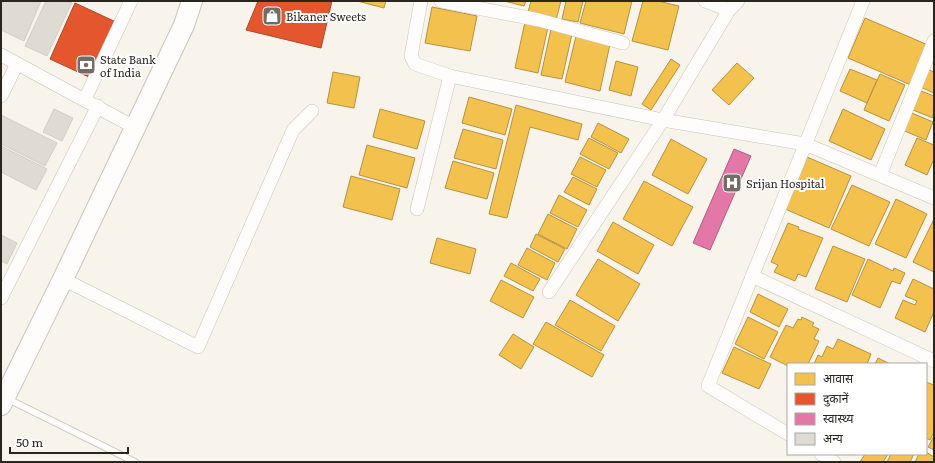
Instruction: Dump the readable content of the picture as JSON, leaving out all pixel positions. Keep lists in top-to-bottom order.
{
  "places": {
    "shop": ["Bikaner Sweets"],
    "bank": ["State Bank of India"],
    "hospital": ["Srijan Hospital"]
  },
  "legend": [
    "आवास",
    "दुकानें",
    "स्वास्थ्य",
    "अन्य"
  ],
  "scale_bar": "50 m"
}
